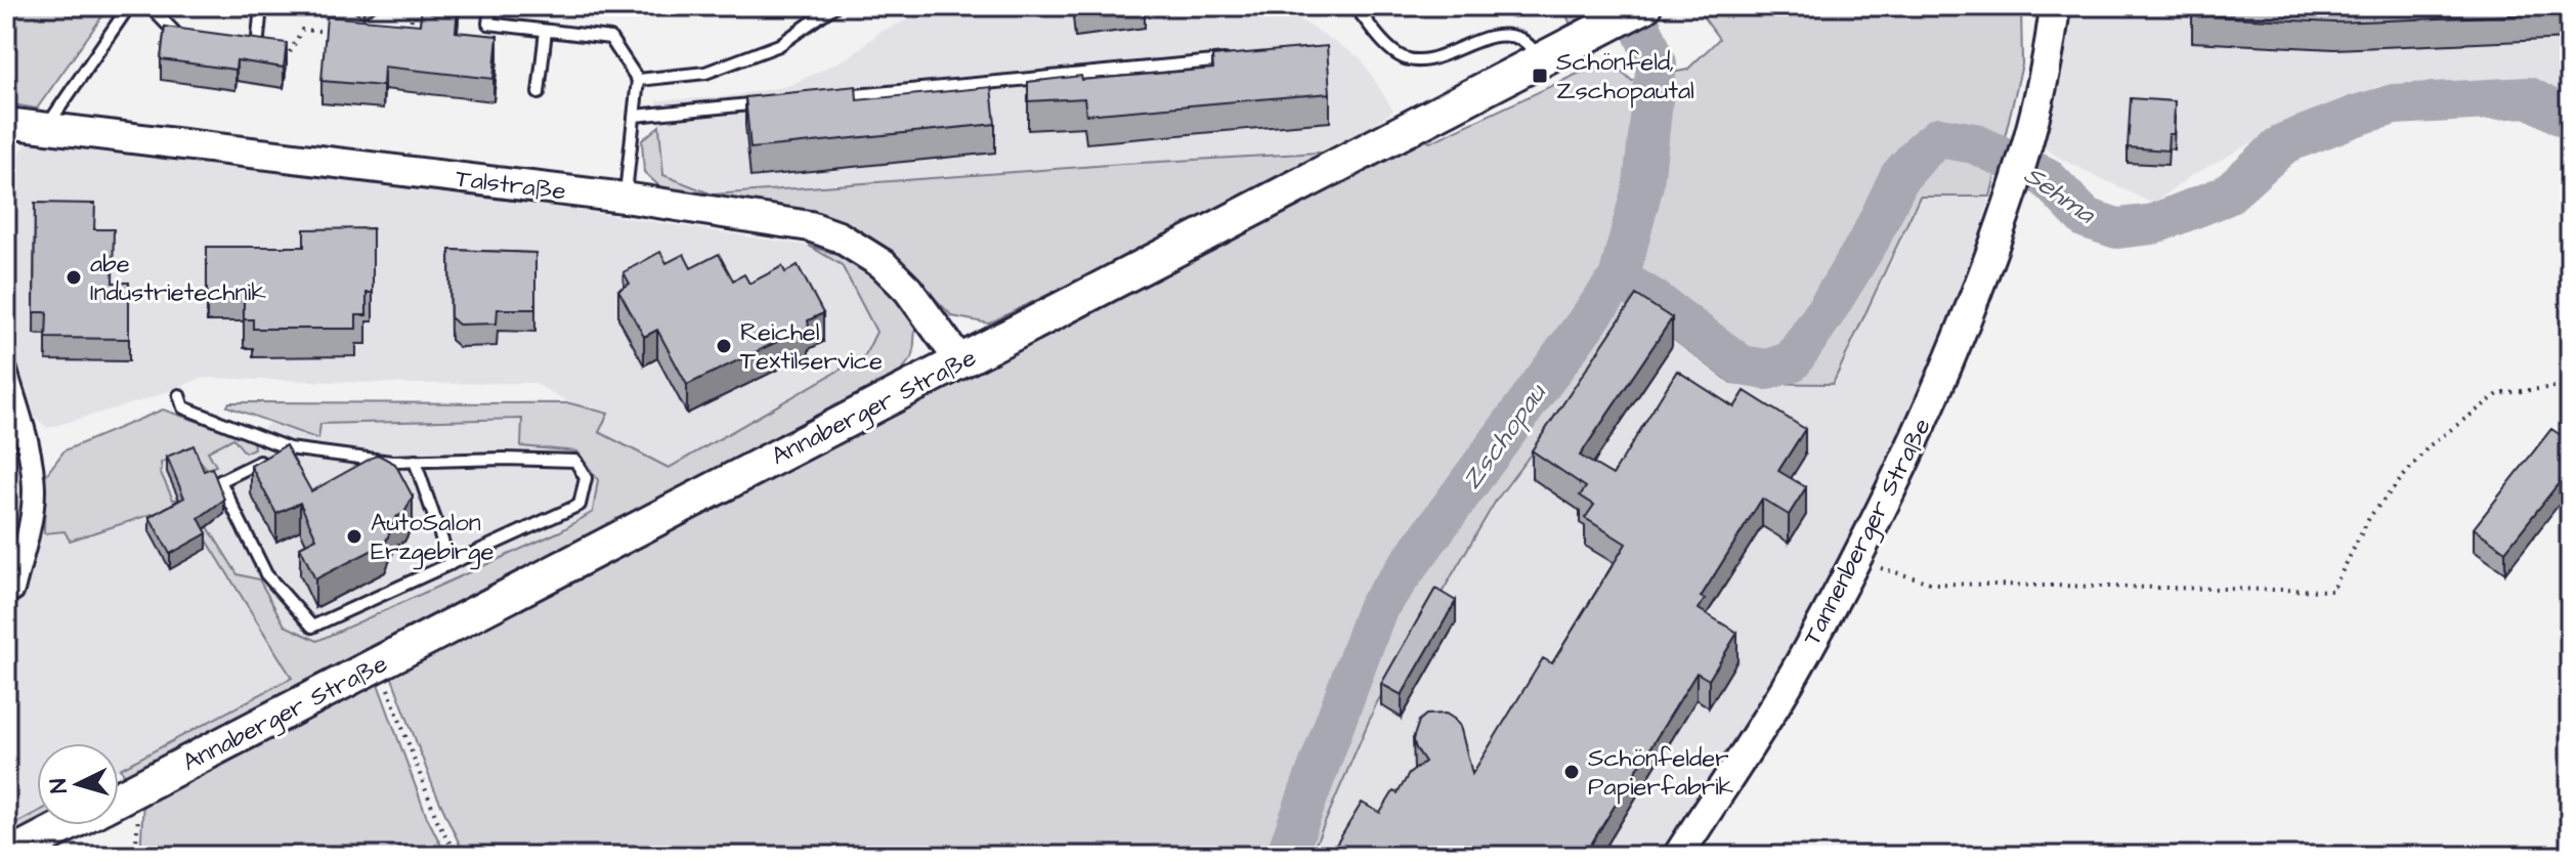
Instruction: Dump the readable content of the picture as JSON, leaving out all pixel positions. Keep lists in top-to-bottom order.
{
  "streets": {
    "main road": ["Talstraße", "Annaberger Straße", "Tannenberger Straße"]
  },
  "crossings": [
    ["Talstraße", "Annaberger Straße"]
  ],
  "water": ["Sehma", "Zschopau"],
  "places": {
    "transit": ["Schönfeld, Zschopautal"],
    "other": [
      "abe Industrietechnik",
      "Reichel Textilservice",
      "AutoSalon Erzgebirge",
      "Schönfelder Papierfabrik"
    ]
  },
  "north": "left"
}
